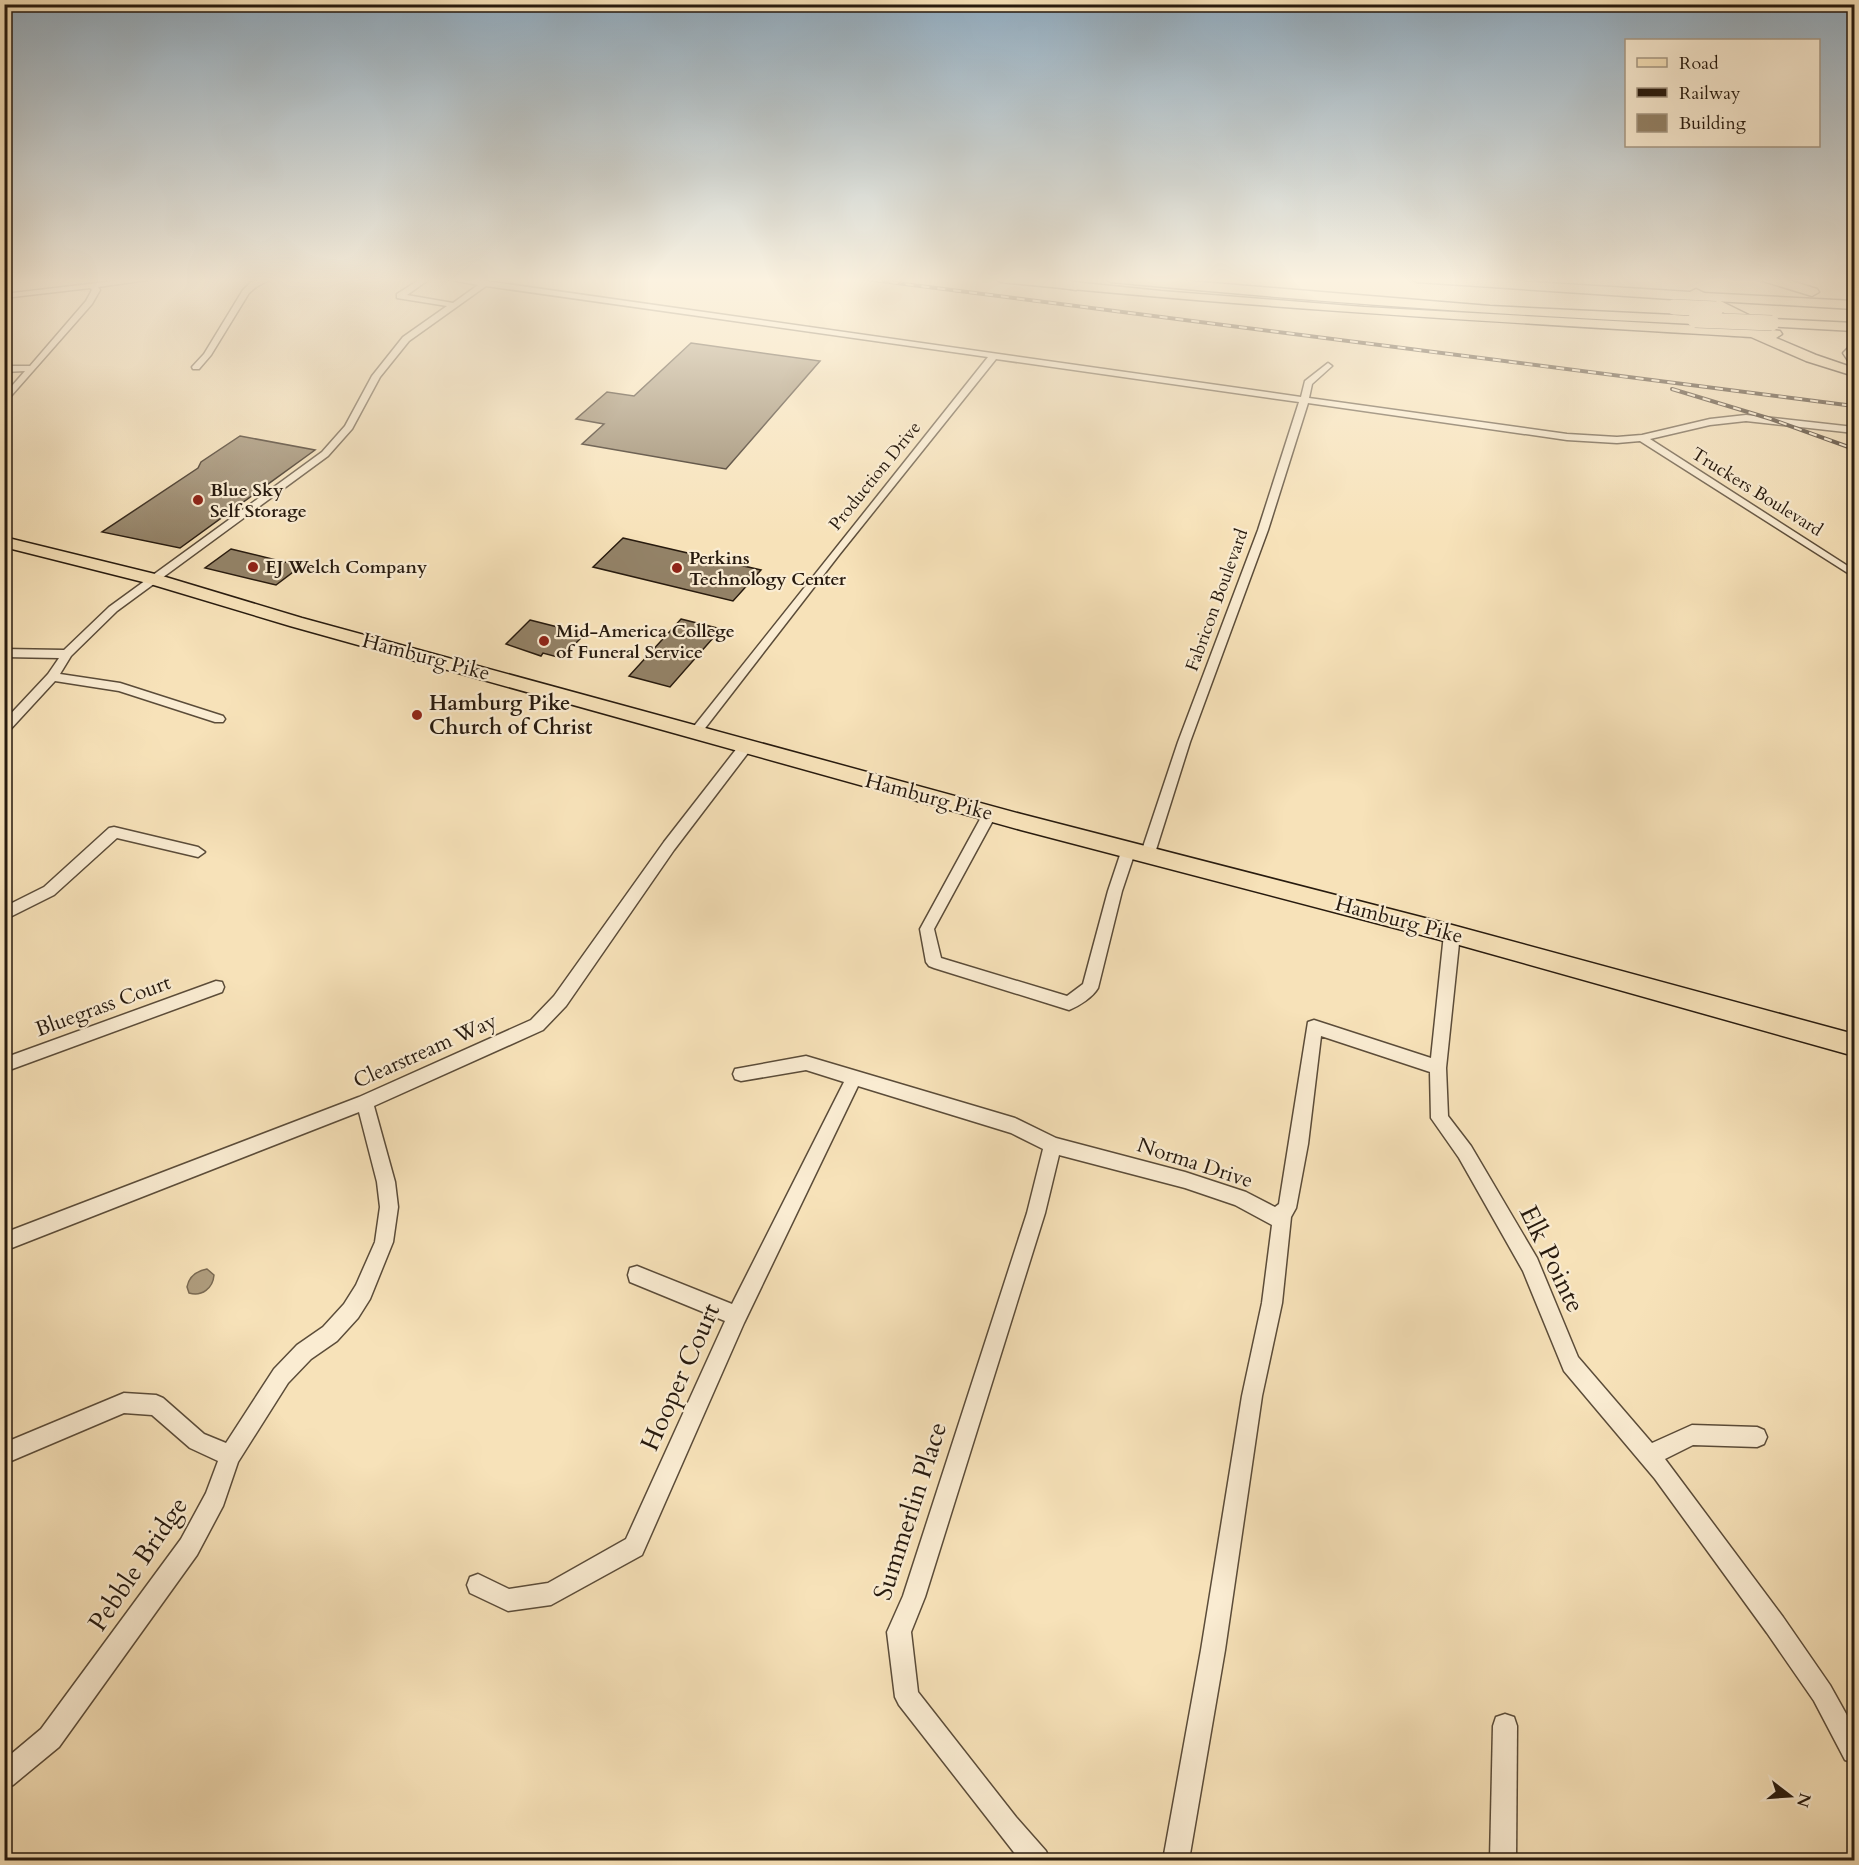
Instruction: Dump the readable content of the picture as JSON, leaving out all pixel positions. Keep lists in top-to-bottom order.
{
  "streets": {
    "main road": ["Hamburg Pike"],
    "street": [
      "Production Drive",
      "Truckers Boulevard",
      "Fabricon Boulevard",
      "Bluegrass Court",
      "Clearstream Way",
      "Norma Drive",
      "Elk Pointe",
      "Hooper Court",
      "Summerlin Place",
      "Pebble Bridge"
    ]
  },
  "crossings": [
    ["Production Drive", "Hamburg Pike"],
    ["Fabricon Boulevard", "Hamburg Pike"],
    ["Hamburg Pike", "Clearstream Way"],
    ["Hamburg Pike", "Elk Pointe"],
    ["Clearstream Way", "Pebble Bridge"],
    ["Norma Drive", "Hooper Court"],
    ["Norma Drive", "Summerlin Place"]
  ],
  "places": [
    "Blue Sky Self Storage",
    "EJ Welch Company",
    "Perkins Technology Center",
    "Mid-America College of Funeral Service",
    "Hamburg Pike Church of Christ"
  ],
  "legend": ["Road", "Railway", "Building"],
  "north": "right"
}
